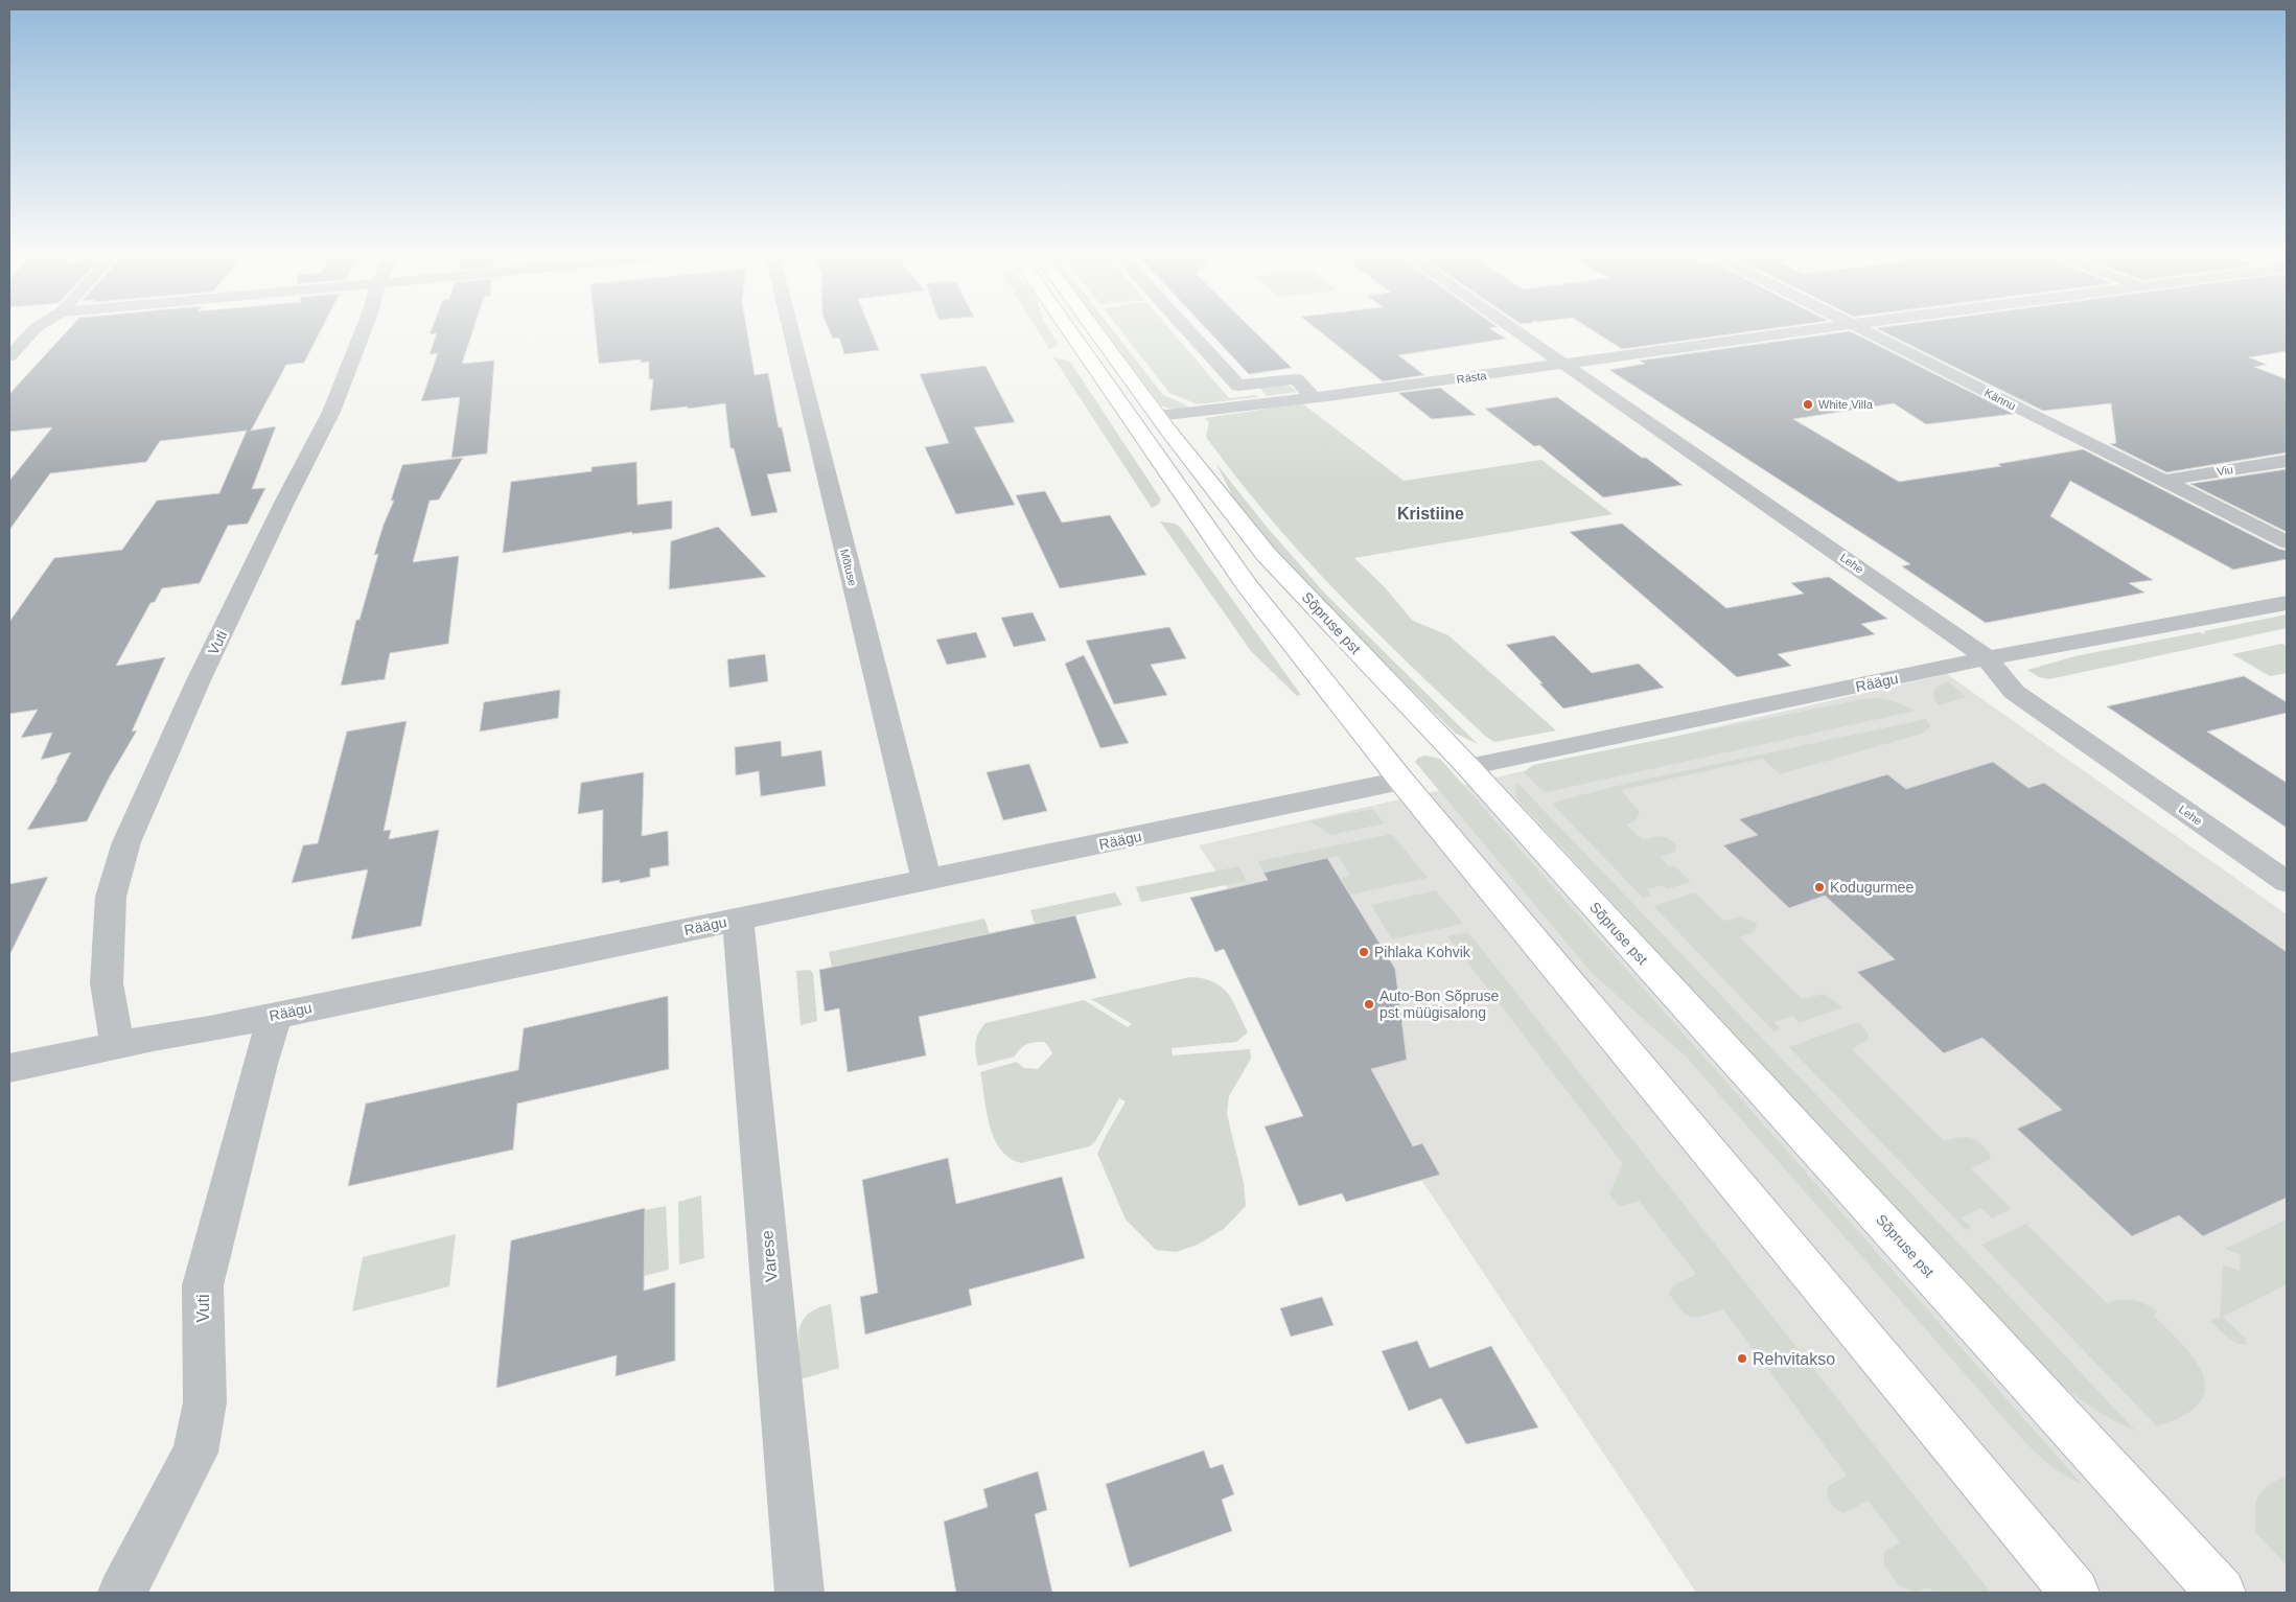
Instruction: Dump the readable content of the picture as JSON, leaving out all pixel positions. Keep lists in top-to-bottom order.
{
  "streets": {
    "main road": ["Sõpruse pst"],
    "street": [
      "Rästa",
      "Kännu",
      "Viu",
      "Lehe",
      "Mõtuse",
      "Vuti",
      "Räägu",
      "Varese"
    ]
  },
  "crossings": [
    ["Rästa", "Lehe"],
    ["Rästa", "Sõpruse pst"],
    ["Kännu", "Viu"],
    ["Lehe", "Räägu"],
    ["Mõtuse", "Räägu"],
    ["Sõpruse pst", "Räägu"],
    ["Vuti", "Räägu"],
    ["Räägu", "Varese"]
  ],
  "districts": ["Kristiine"],
  "places": [
    "White Villa",
    "Kodugurmee",
    "Pihlaka Kohvik",
    "Auto-Bon Sõpruse pst müügisalong",
    "Rehvitakso"
  ]
}
